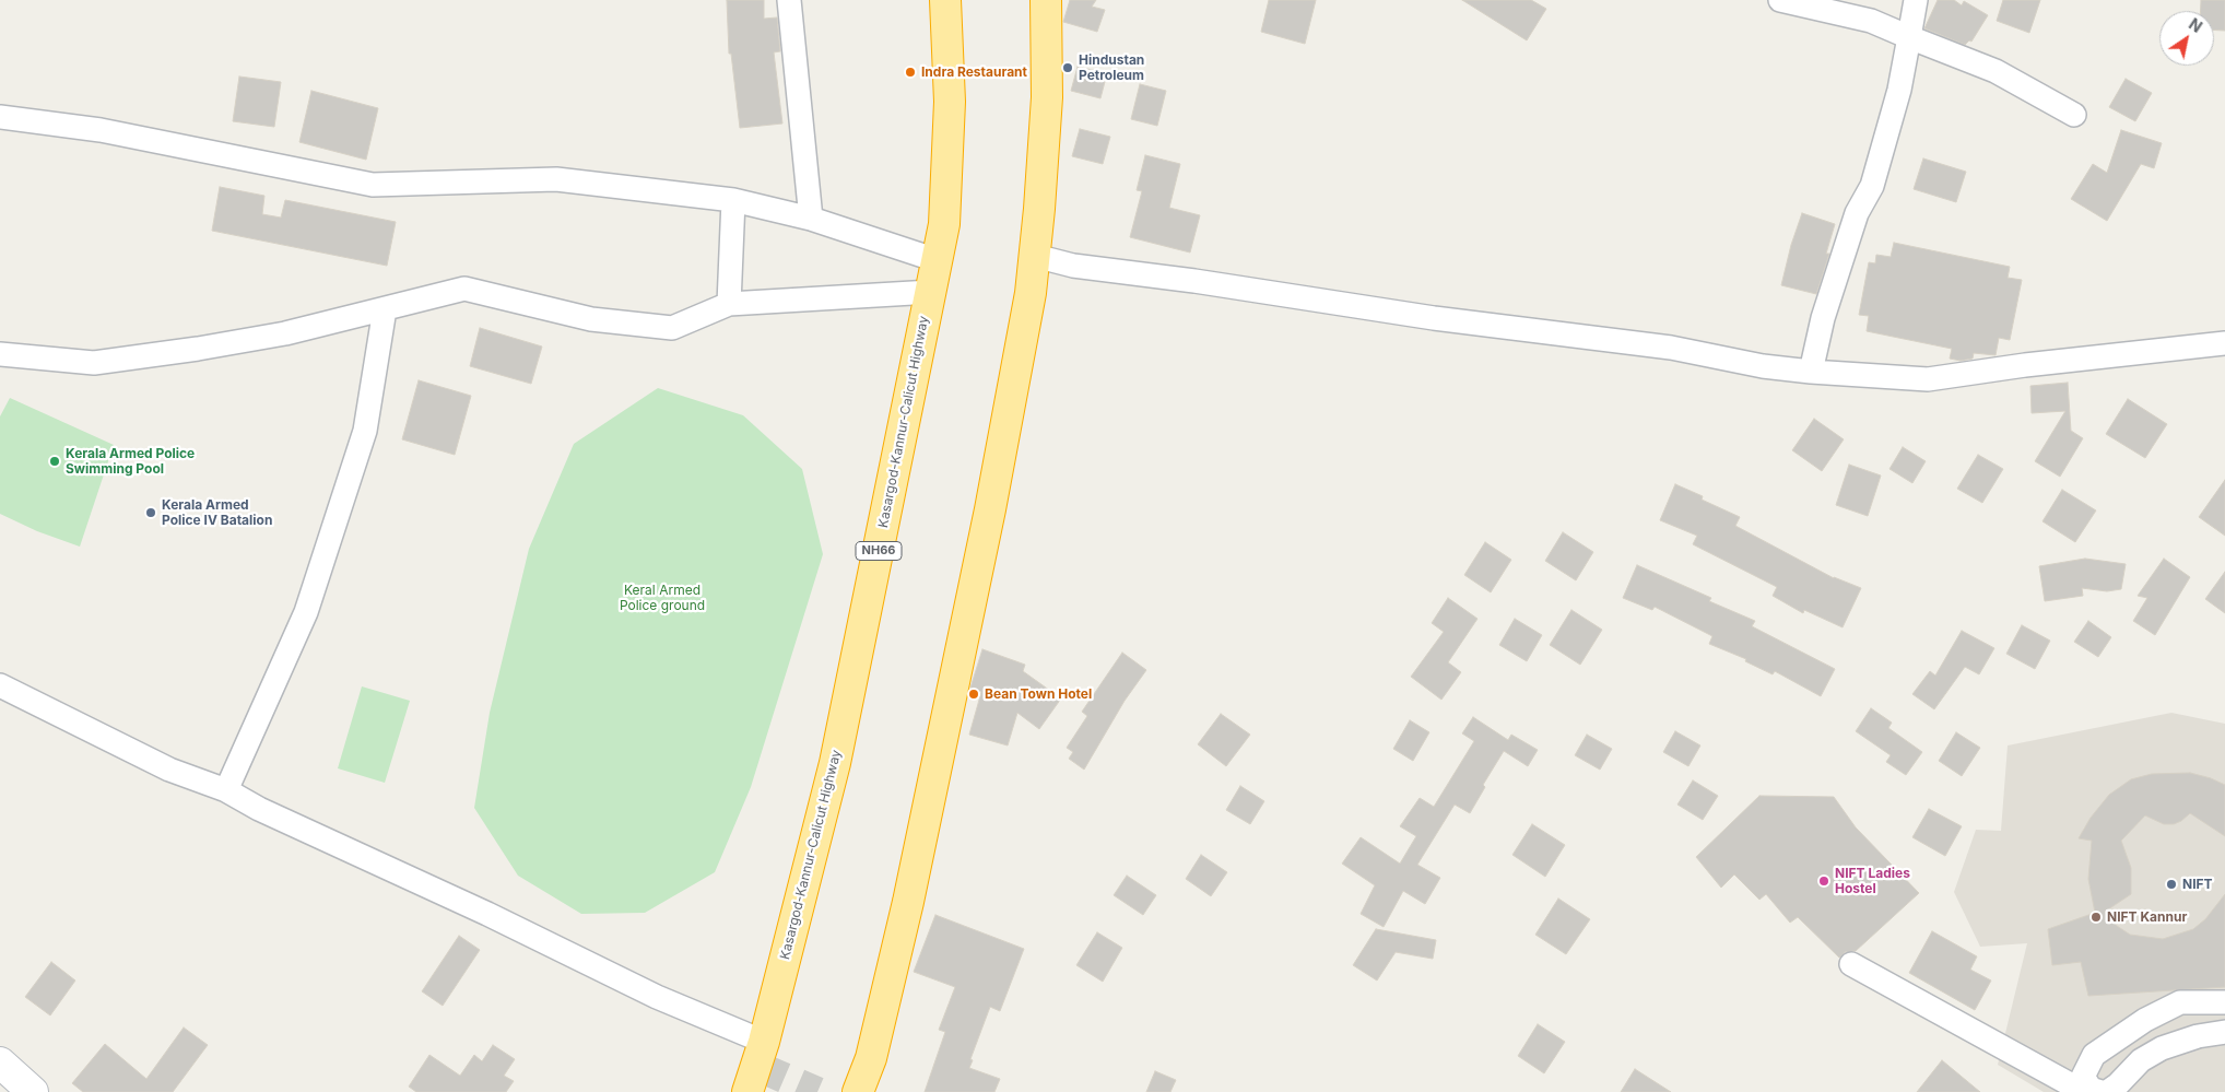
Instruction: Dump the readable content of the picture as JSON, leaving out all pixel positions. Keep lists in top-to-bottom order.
{
  "streets": {
    "highway": ["Kasargod-Kannur-Calicut Highway", "NH66"]
  },
  "parks": ["Keral Armed Police ground"],
  "places": [
    "Hindustan Petroleum",
    "Indra Restaurant",
    "Kerala Armed Police Swimming Pool",
    "Kerala Armed Police IV Batalion",
    "Bean Town Hotel",
    "NIFT Ladies Hostel",
    "NIFT",
    "NIFT Kannur"
  ],
  "north": "top right"
}
